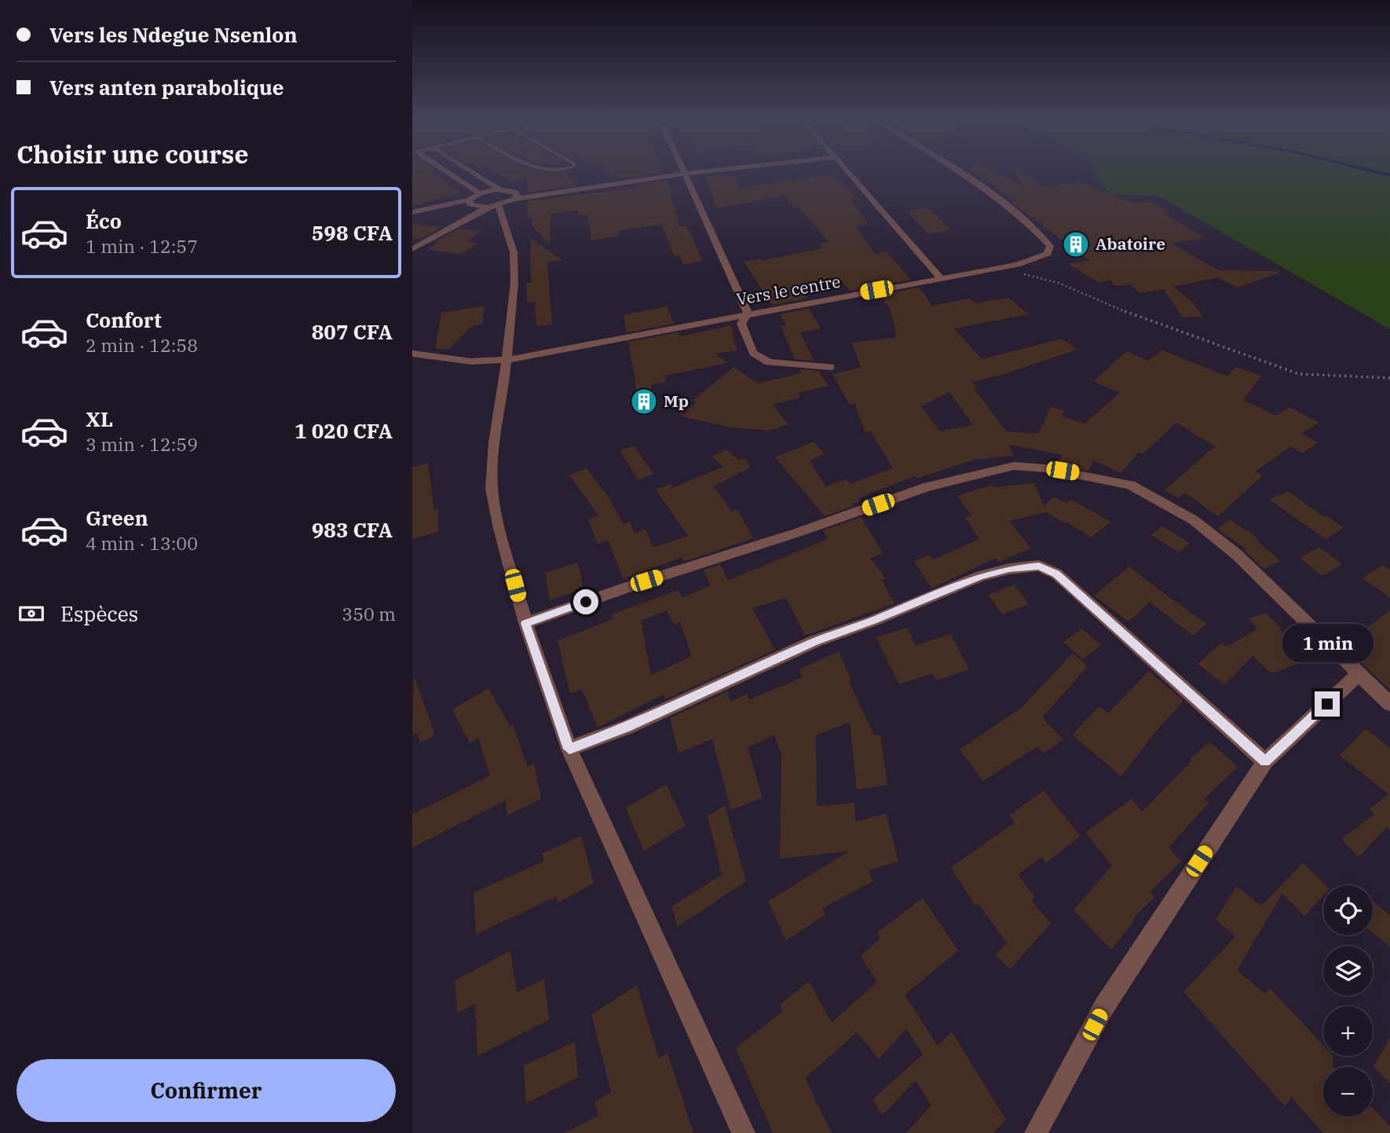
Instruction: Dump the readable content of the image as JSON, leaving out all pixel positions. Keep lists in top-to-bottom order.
{
  "streets": {
    "street": ["Vers le centre"]
  },
  "places": {
    "building": ["Abatoire", "Mp"]
  },
  "page": {
    "banner": ["Vers les Ndegue Nsenlon", "Vers anten parabolique"],
    "heading": "Choisir une course",
    "list": [
      {
        "name": "Éco",
        "note": "1 min · 12:57",
        "value": "598 CFA"
      },
      {
        "name": "Confort",
        "note": "2 min · 12:58",
        "value": "807 CFA"
      },
      {
        "name": "XL",
        "note": "3 min · 12:59",
        "value": "1 020 CFA"
      },
      {
        "name": "Green",
        "note": "4 min · 13:00",
        "value": "983 CFA"
      }
    ],
    "pay": ["Espèces", "350 m"],
    "bubble": "1 min",
    "map_buttons": ["+", "−"],
    "buttons": "Confirmer"
  }
}
